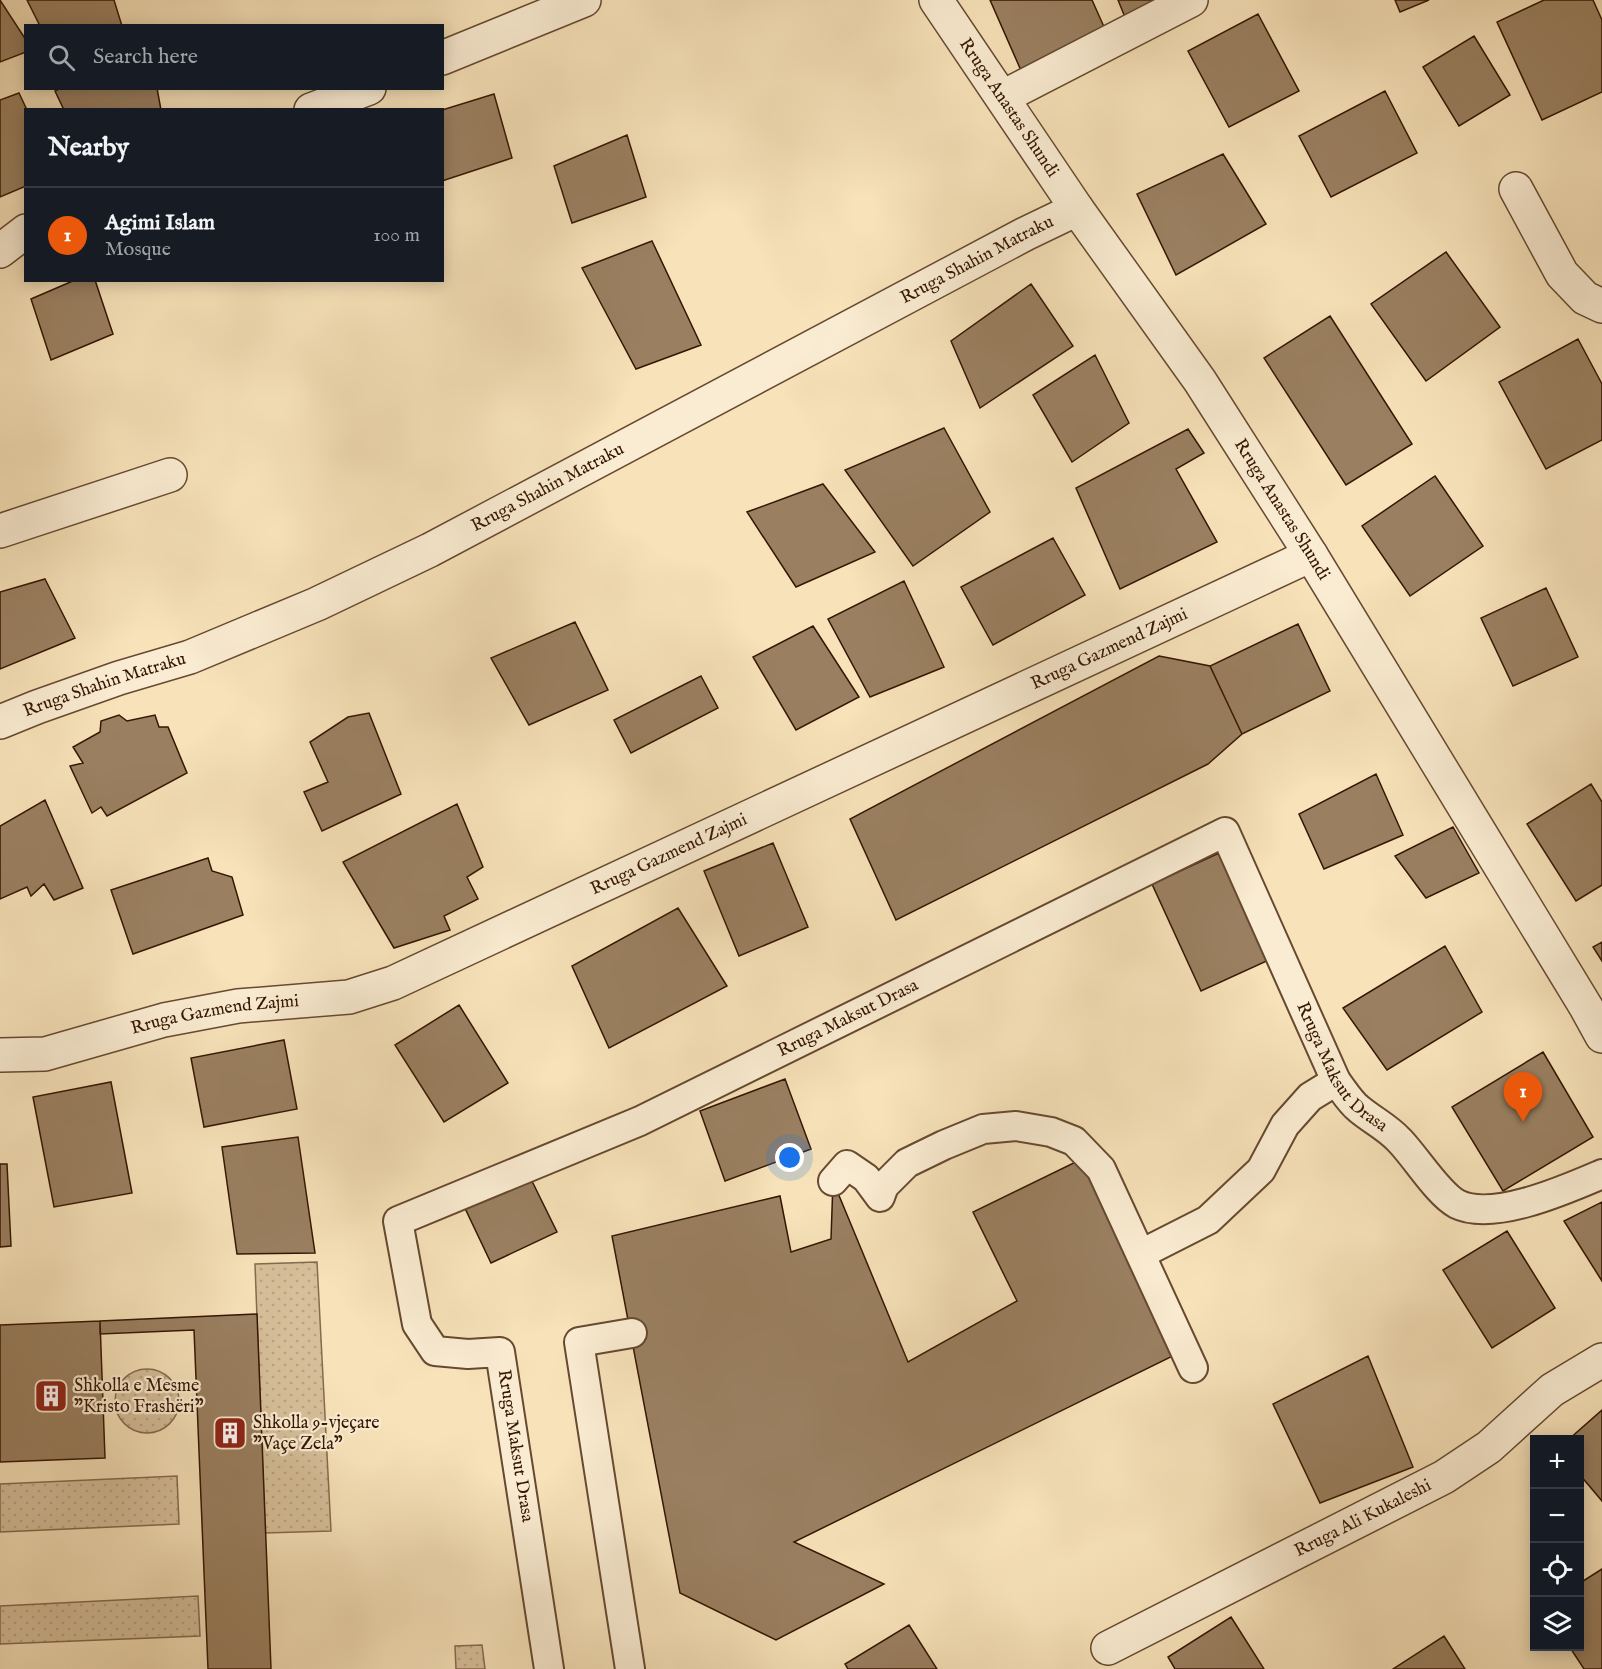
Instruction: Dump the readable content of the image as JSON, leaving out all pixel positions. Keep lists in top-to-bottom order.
{
  "streets": {
    "street": [
      "Rruga Anastas Shundi",
      "Rruga Shahin Matraku",
      "Rruga Gazmend Zajmi",
      "Rruga Ali Kukaleshi"
    ],
    "lane": ["Rruga Maksut Drasa"]
  },
  "crossings": [
    ["Rruga Anastas Shundi", "Rruga Shahin Matraku"],
    ["Rruga Anastas Shundi", "Rruga Gazmend Zajmi"]
  ],
  "places": {
    "building": ["Shkolla e Mesme \"Kristo Frashëri\"", "Shkolla 9-vjeçare \"Vaçe Zela\""]
  },
  "page": {
    "search": "Search here",
    "heading": "Nearby",
    "list": [
      {
        "mark": "1",
        "name": "Agimi Islam",
        "note": "Mosque",
        "value": "100 m"
      }
    ],
    "pins": "1",
    "map_buttons": ["+", "−"]
  }
}
